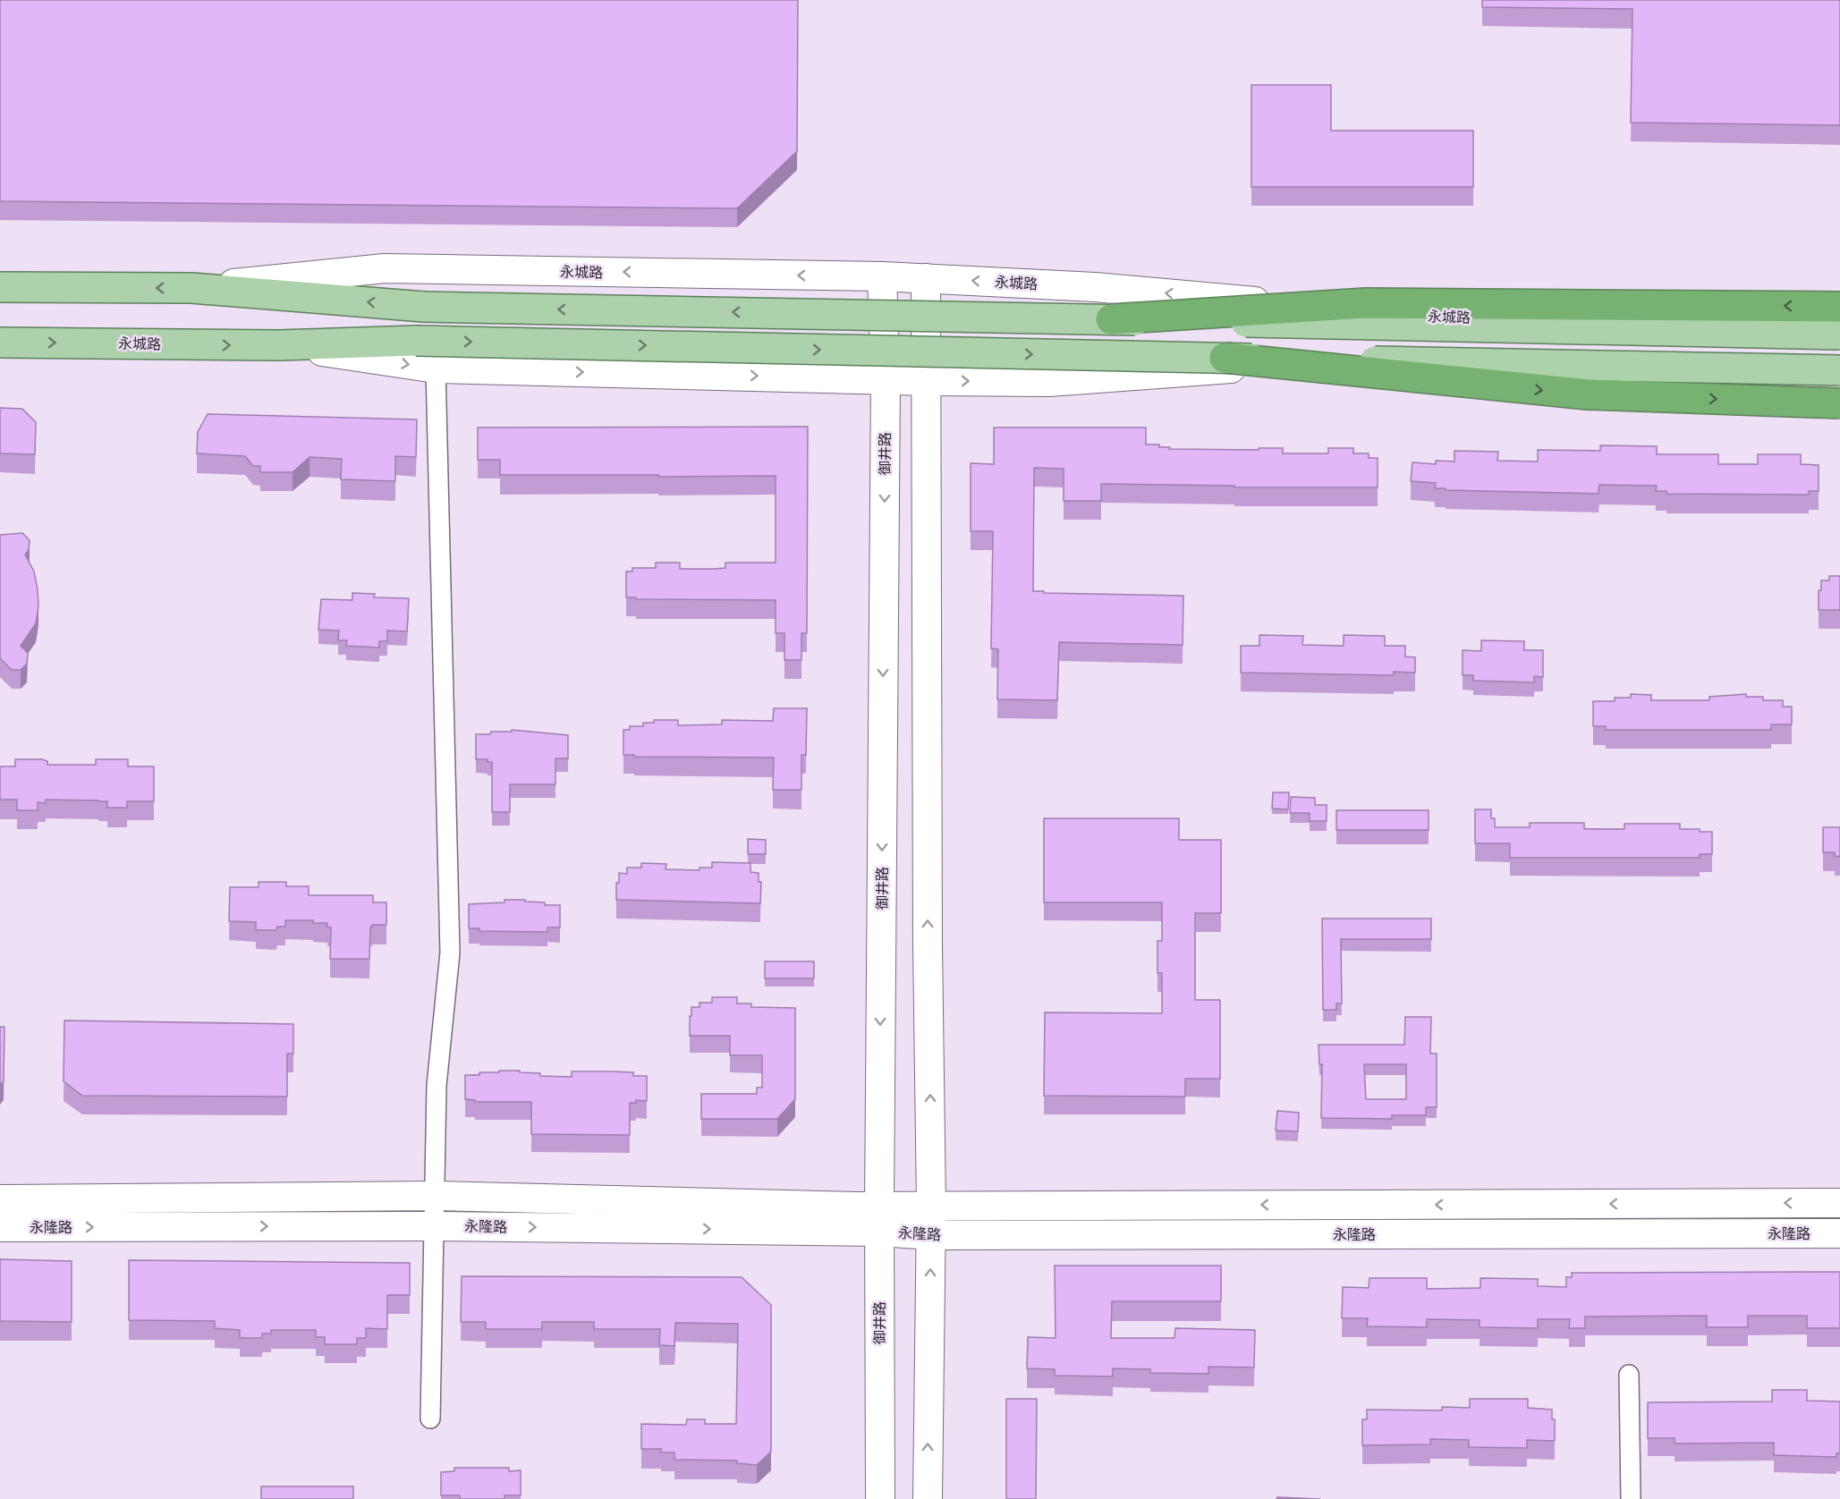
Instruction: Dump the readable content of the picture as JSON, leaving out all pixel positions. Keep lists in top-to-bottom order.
{
  "streets": {
    "main road": ["永城路"],
    "street": ["御井路", "永隆路"]
  },
  "crossings": [
    ["永城路", "御井路"],
    ["御井路", "永隆路"]
  ]
}
